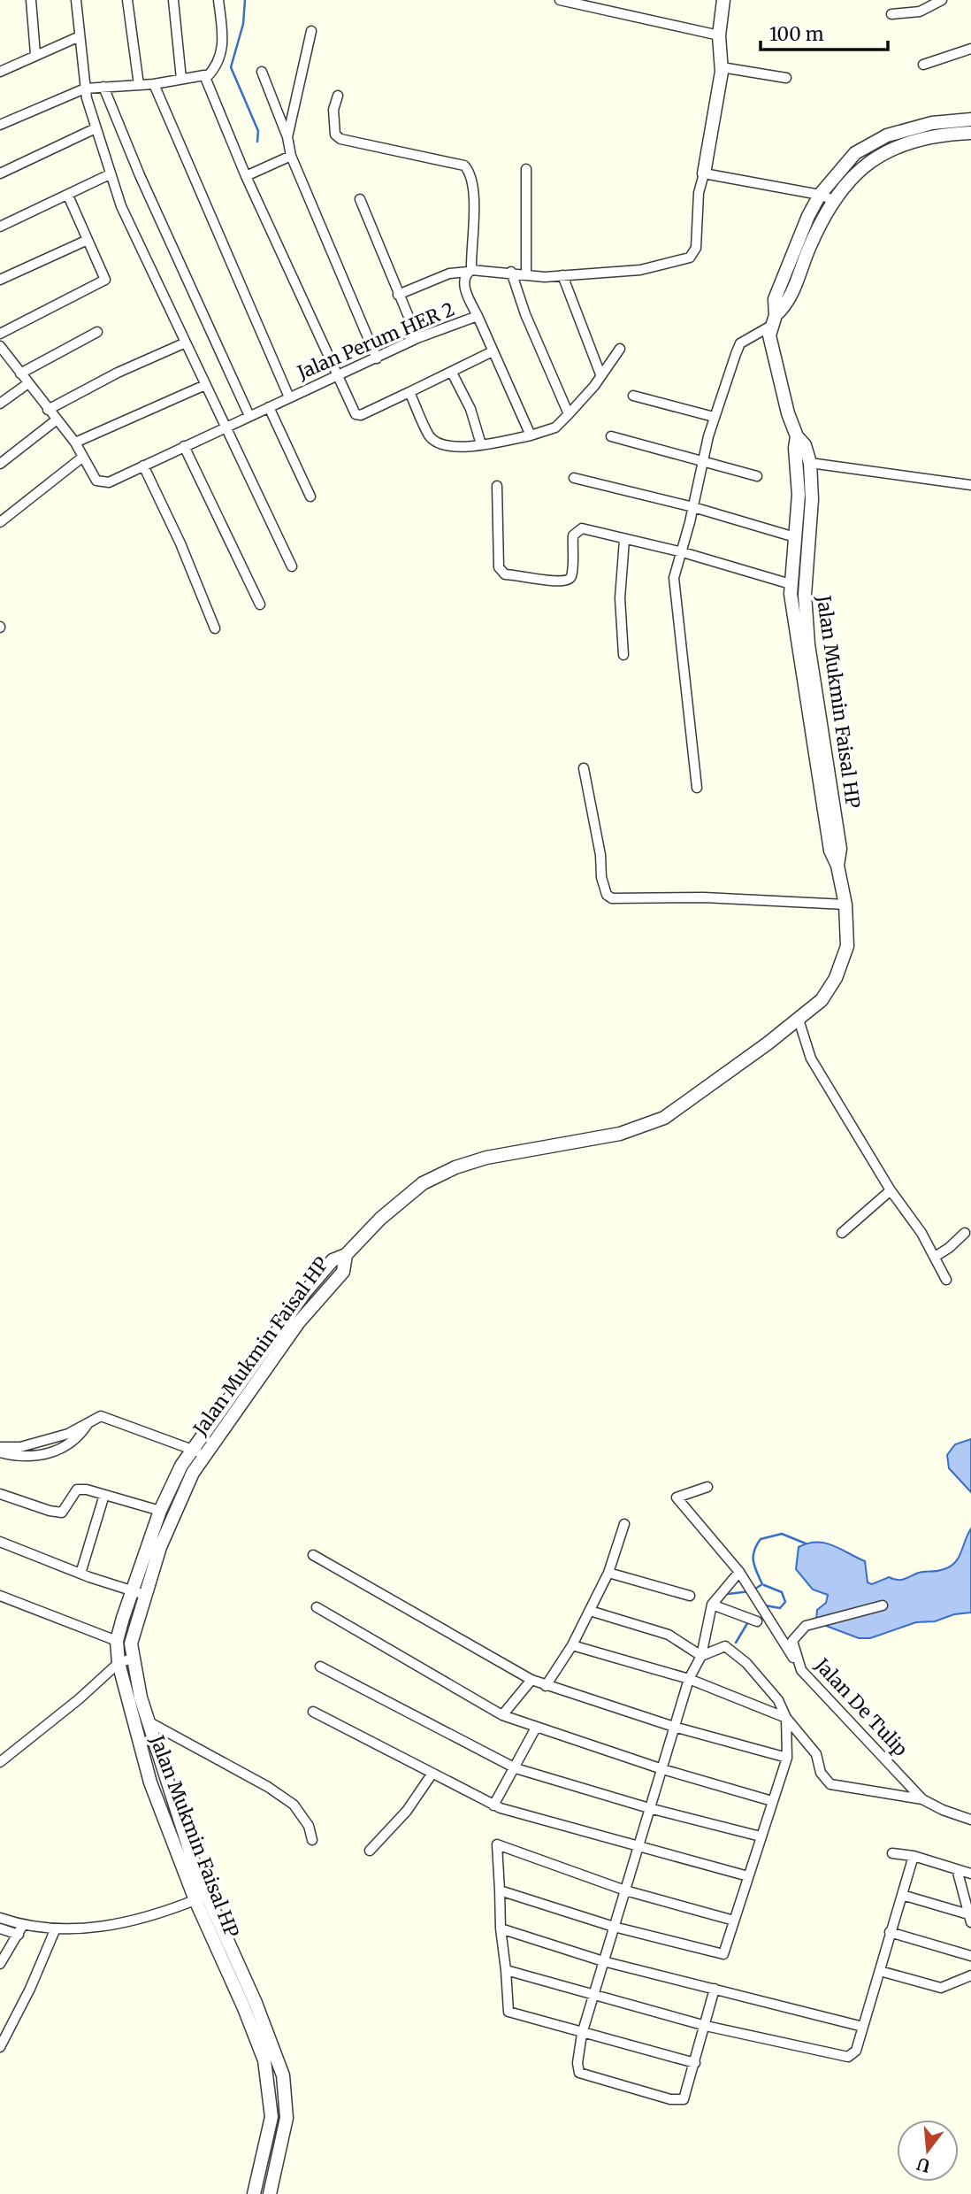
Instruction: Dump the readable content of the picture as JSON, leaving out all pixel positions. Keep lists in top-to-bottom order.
{
  "streets": {
    "street": ["Jalan Perum HER 2", "Jalan Mukmin Faisal HP", "Jalan De Tulip"]
  },
  "scale_bar": "100 m",
  "north": "bottom"
}
